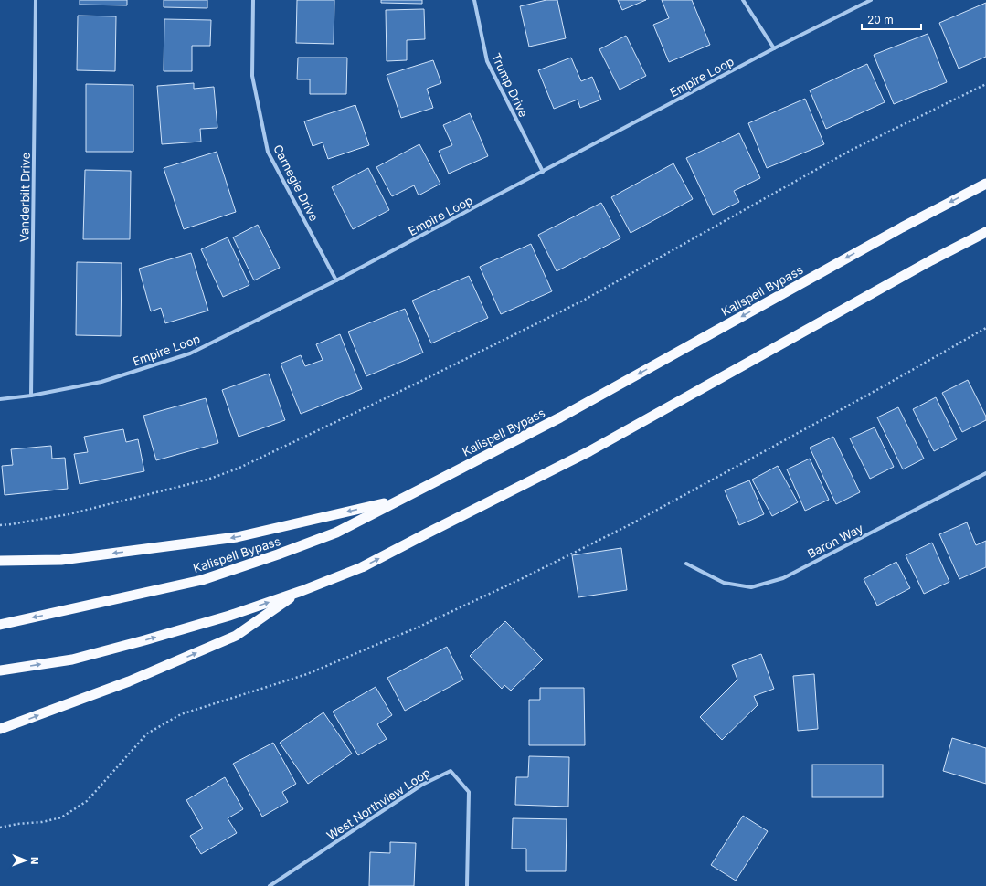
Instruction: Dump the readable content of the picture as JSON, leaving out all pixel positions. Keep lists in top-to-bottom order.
{
  "streets": {
    "highway": ["Kalispell Bypass"],
    "street": [
      "Empire Loop",
      "Trump Drive",
      "Carnegie Drive",
      "Vanderbilt Drive",
      "Baron Way",
      "West Northview Loop"
    ]
  },
  "crossings": [
    ["Empire Loop", "Trump Drive"],
    ["Empire Loop", "Carnegie Drive"],
    ["Empire Loop", "Vanderbilt Drive"]
  ],
  "scale_bar": "20 m",
  "north": "right"
}
